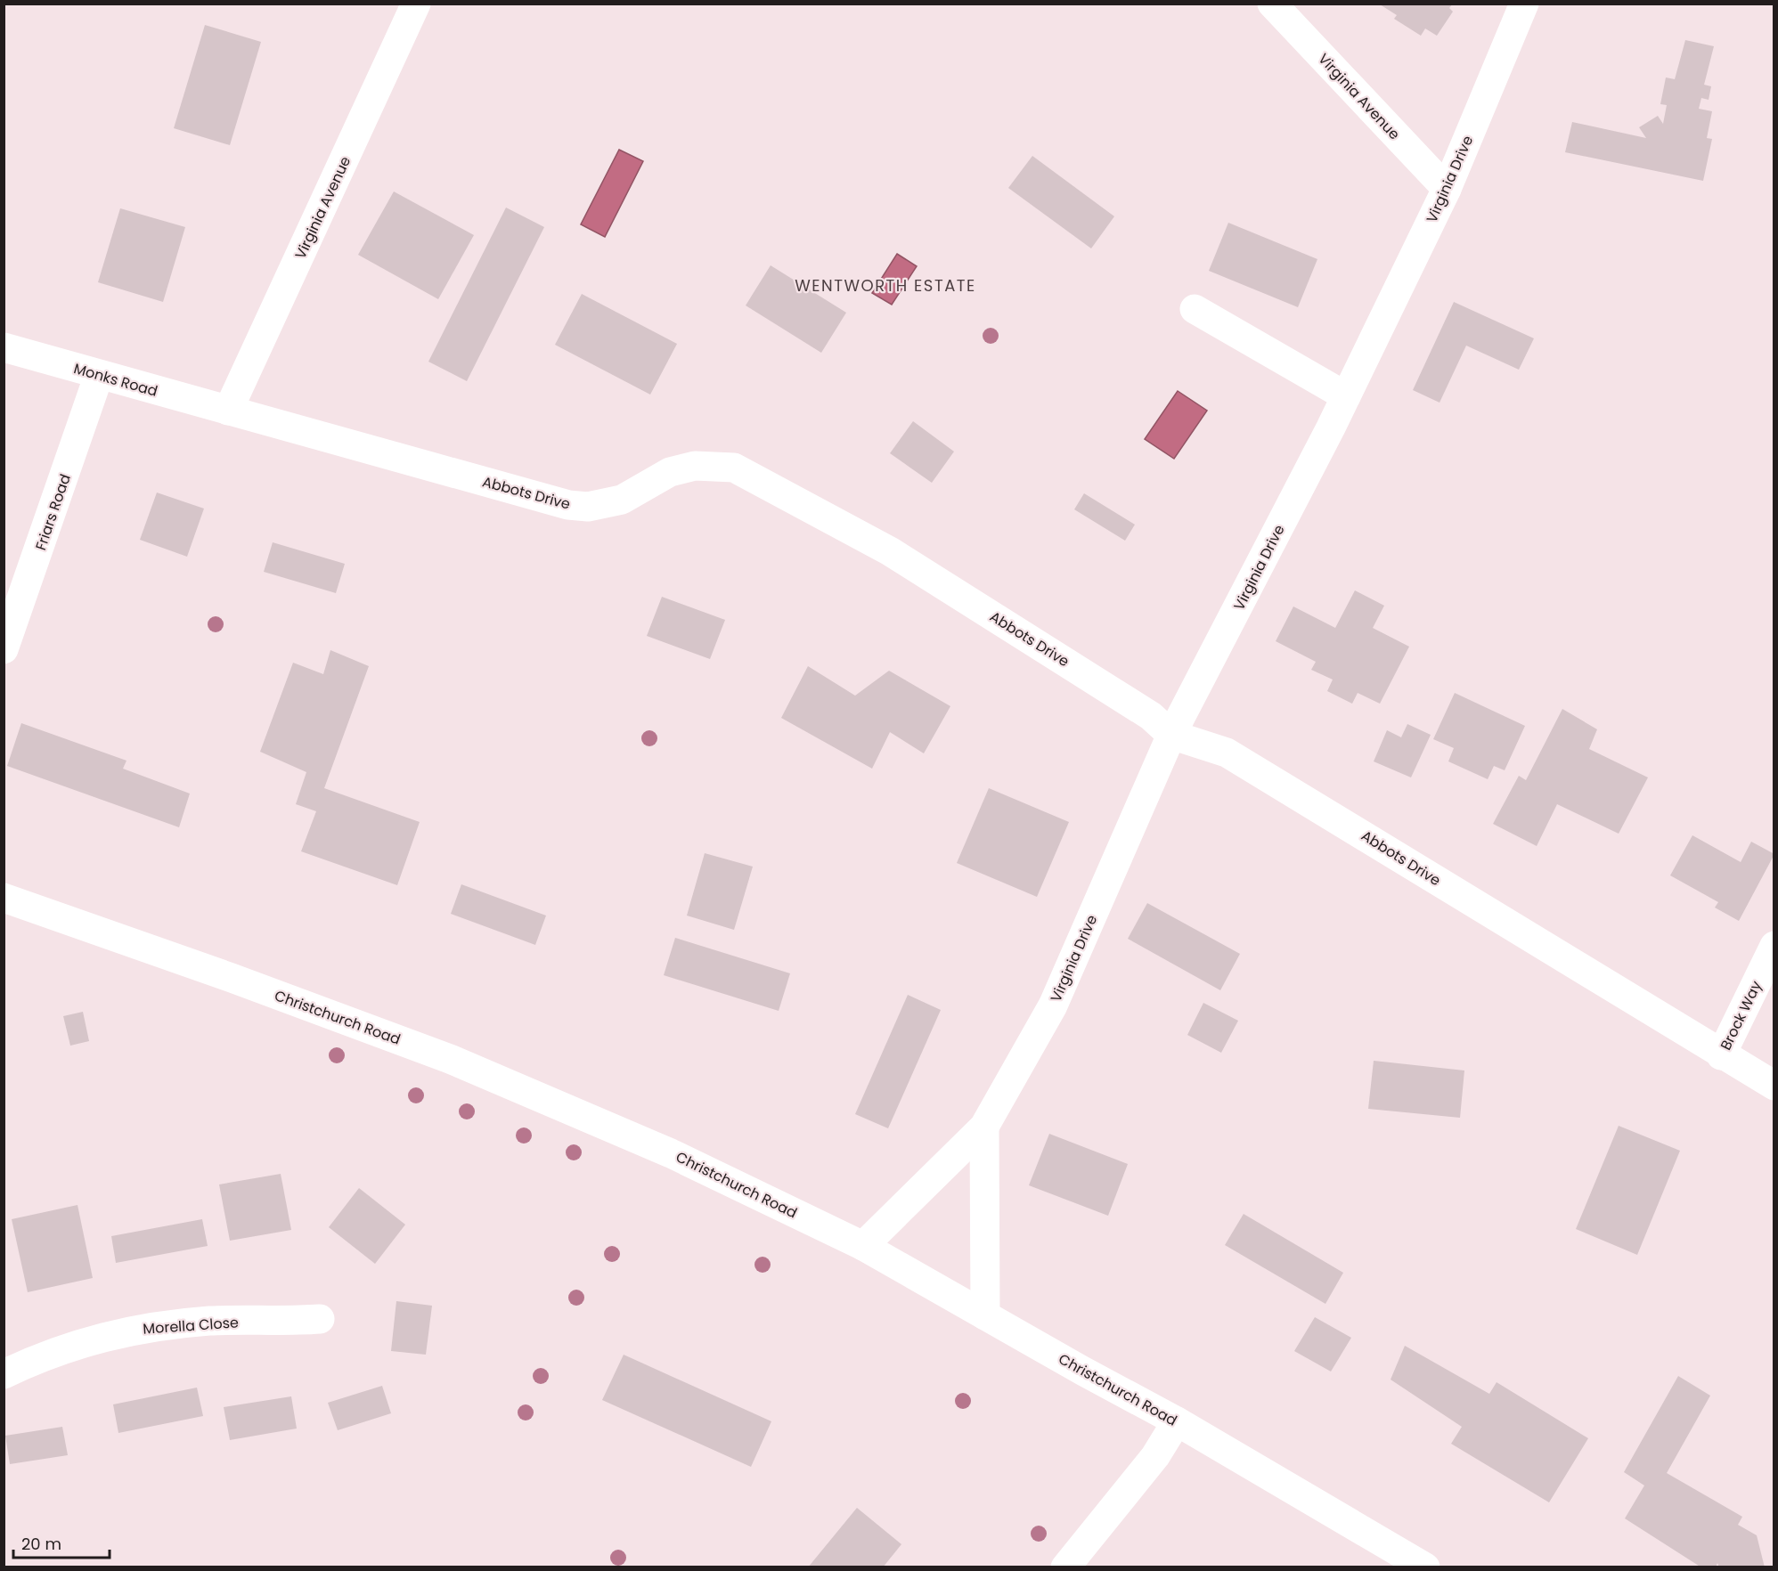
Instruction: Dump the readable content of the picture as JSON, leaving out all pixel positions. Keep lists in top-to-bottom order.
{
  "streets": {
    "street": [
      "Virginia Avenue",
      "Virginia Drive",
      "Monks Road",
      "Abbots Drive",
      "Friars Road",
      "Brock Way",
      "Christchurch Road",
      "Morella Close"
    ]
  },
  "crossings": [
    ["Virginia Avenue", "Virginia Drive"],
    ["Virginia Avenue", "Monks Road"],
    ["Virginia Avenue", "Abbots Drive"],
    ["Virginia Drive", "Abbots Drive"],
    ["Virginia Drive", "Christchurch Road"],
    ["Monks Road", "Abbots Drive"],
    ["Monks Road", "Friars Road"],
    ["Abbots Drive", "Brock Way"]
  ],
  "districts": ["WENTWORTH ESTATE"],
  "scale_bar": "20 m"
}
